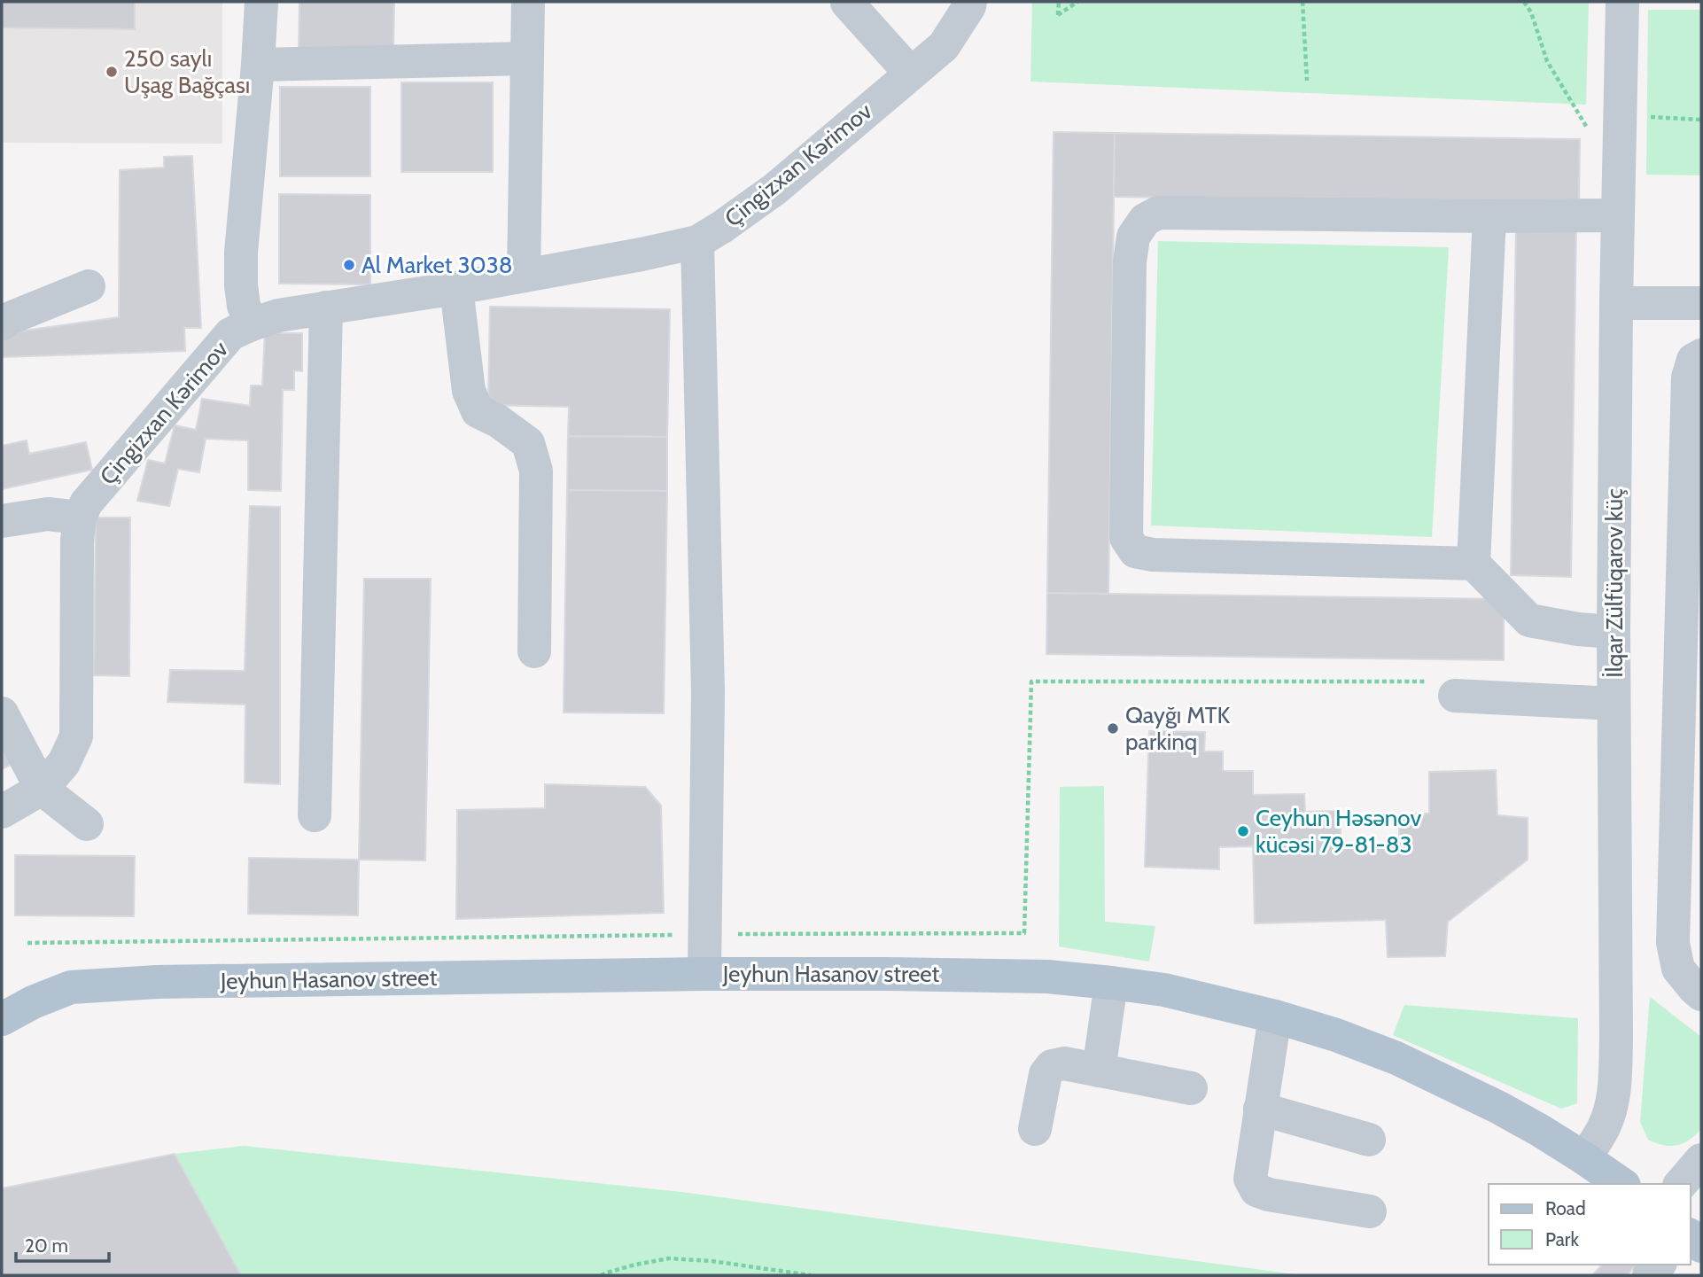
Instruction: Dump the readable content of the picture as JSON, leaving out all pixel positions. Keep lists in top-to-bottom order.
{
  "streets": {
    "main road": ["Jeyhun Hasanov street"],
    "street": ["Çingizxan Kərimov", "İlqar Zülfüqarov küç"]
  },
  "crossings": [
    ["İlqar Zülfüqarov küç", "Jeyhun Hasanov street"]
  ],
  "places": [
    "250 saylı Uşag Bağçası",
    "Al Market 3038",
    "Qayğı MTK parkinq",
    "Ceyhun Həsənov kücəsi 79-81-83"
  ],
  "legend": ["Road", "Park"],
  "scale_bar": "20 m"
}
